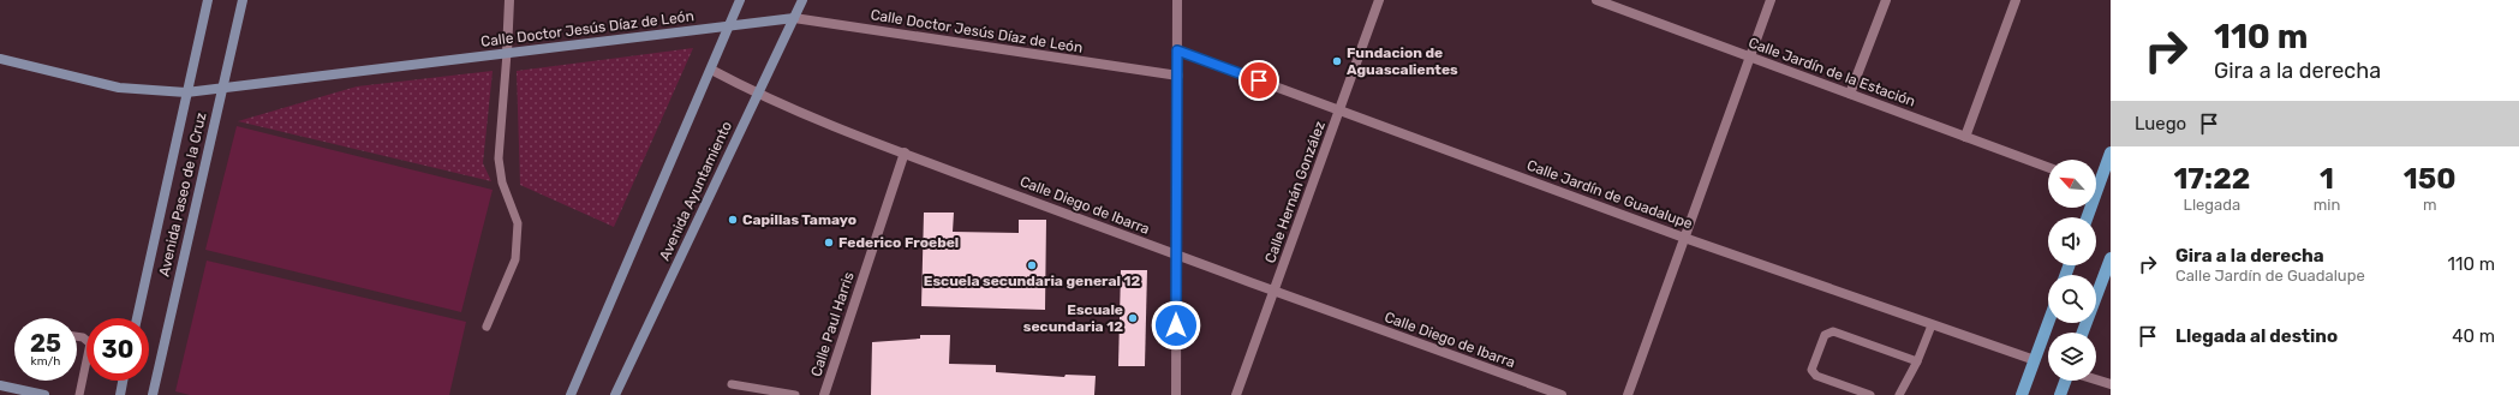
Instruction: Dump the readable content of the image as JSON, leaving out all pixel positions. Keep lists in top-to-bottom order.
{
  "streets": {
    "main road": ["Calle Doctor Jesús Díaz de León", "Avenida Ayuntamiento", "Avenida Paseo de la Cruz"],
    "street": [
      "Calle Jardín de la Estación",
      "Calle Hernán González",
      "Calle Jardín de Guadalupe",
      "Calle Diego de Ibarra",
      "Calle Paul Harris"
    ]
  },
  "crossings": [
    ["Calle Doctor Jesús Díaz de León", "Avenida Ayuntamiento"],
    ["Calle Doctor Jesús Díaz de León", "Avenida Paseo de la Cruz"],
    ["Avenida Ayuntamiento", "Calle Diego de Ibarra"],
    ["Calle Hernán González", "Calle Jardín de Guadalupe"],
    ["Calle Hernán González", "Calle Diego de Ibarra"],
    ["Calle Diego de Ibarra", "Calle Paul Harris"]
  ],
  "places": [
    "Fundacion de Aguascalientes",
    "Capillas Tamayo",
    "Federico Froebel",
    "Escuela secundaria general 12",
    "Escuale secundaria 12"
  ],
  "north": "top left",
  "page": {
    "turn": ["110 m", "Gira a la derecha"],
    "then": "Luego",
    "eta": [
      "17:22",
      "Llegada",
      "1",
      "min",
      "150",
      "m"
    ],
    "list": [
      {
        "name": "Gira a la derecha",
        "note": "Calle Jardín de Guadalupe",
        "value": "110 m"
      },
      {
        "name": "Llegada al destino",
        "value": "40 m"
      }
    ],
    "speed": "25 km/h",
    "limit": "30"
  }
}
